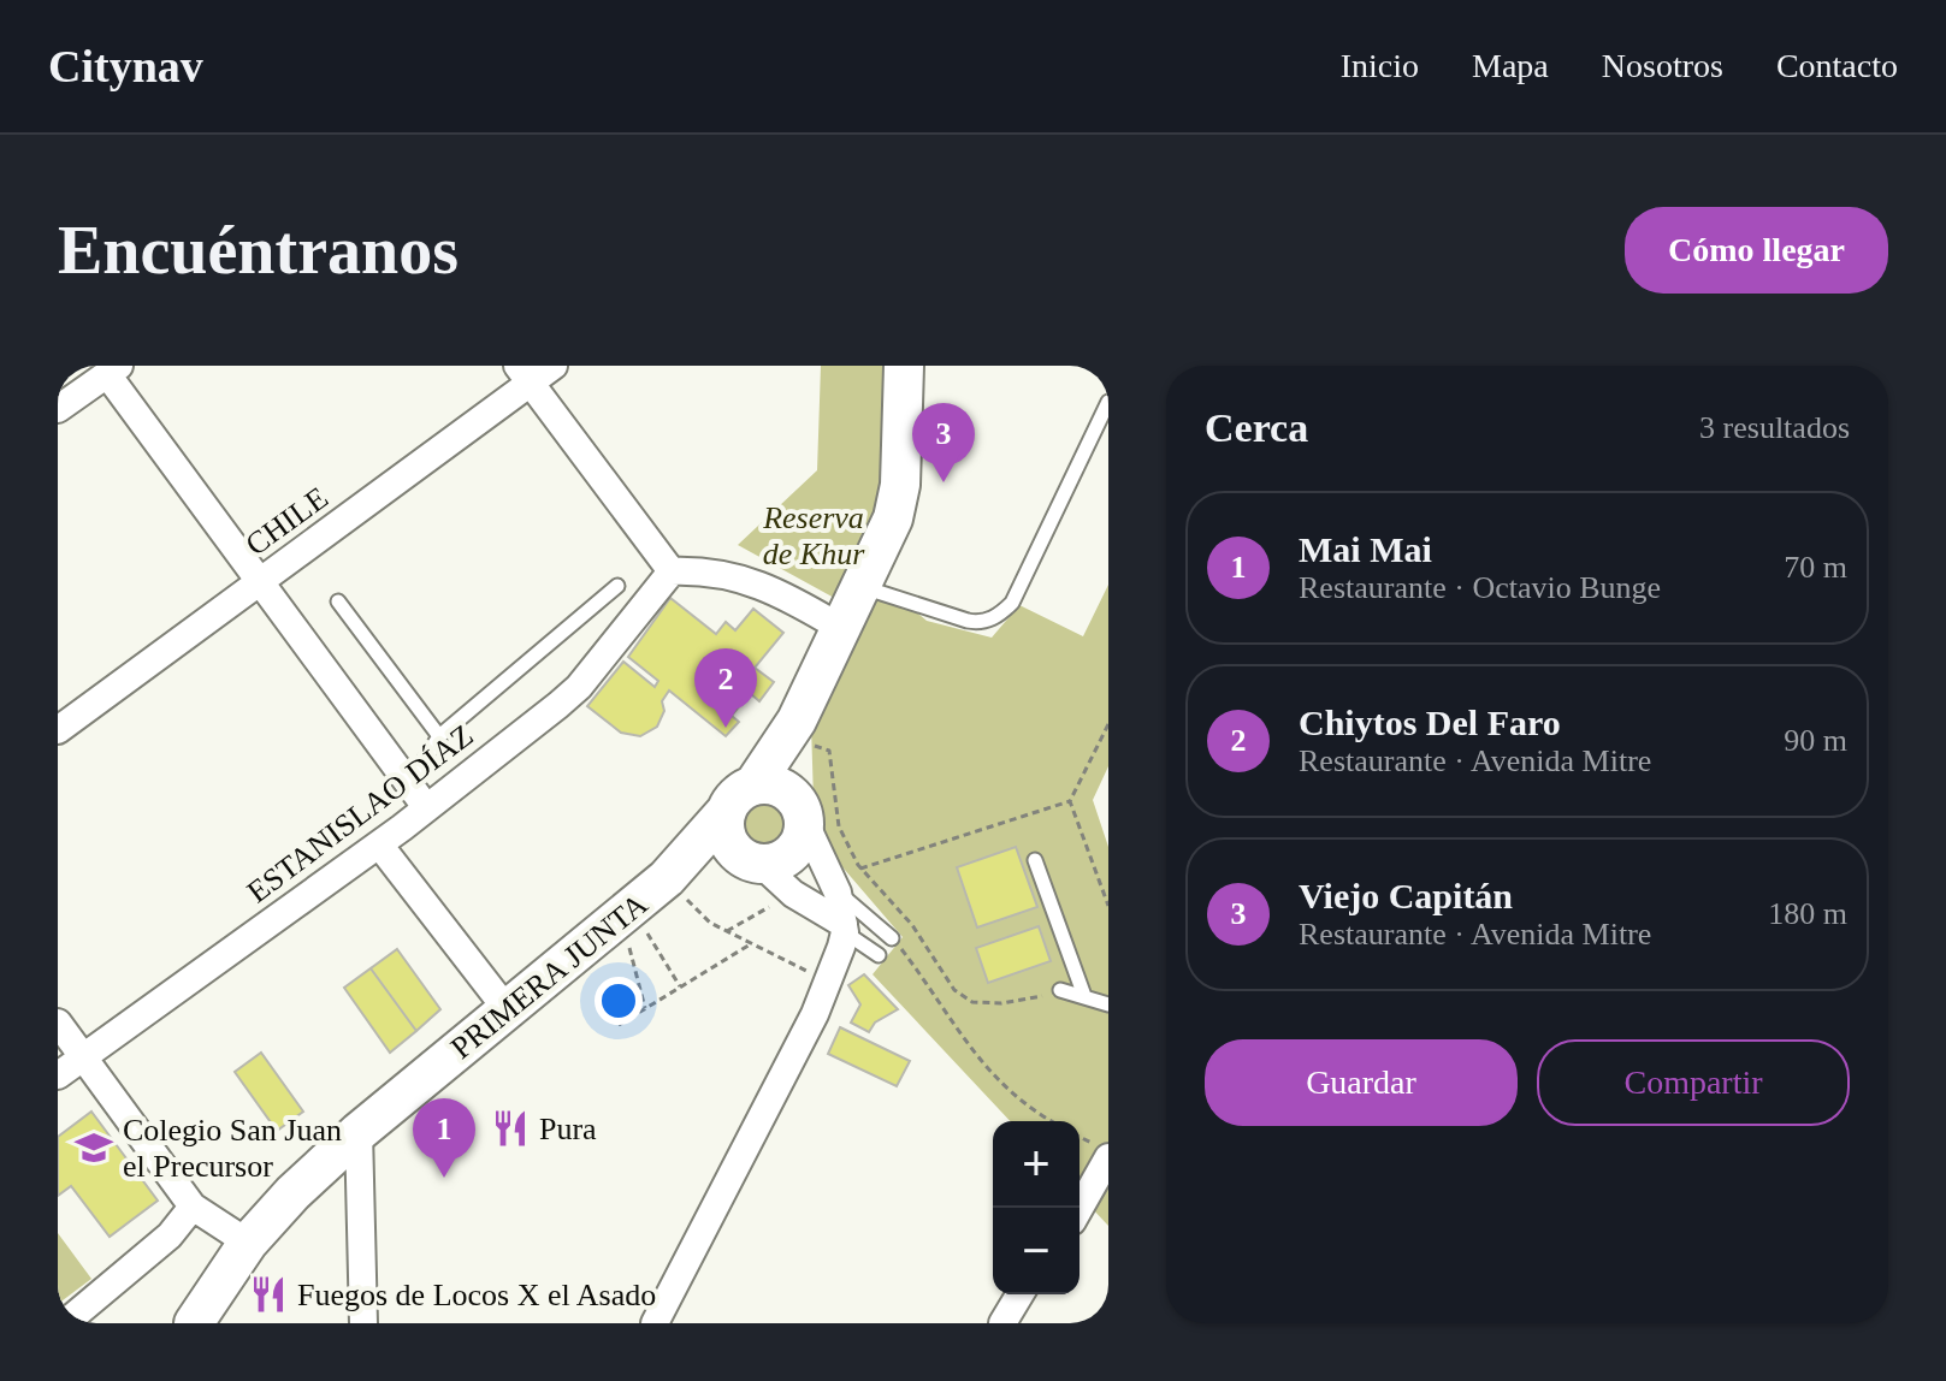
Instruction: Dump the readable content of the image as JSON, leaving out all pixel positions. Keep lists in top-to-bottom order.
{
  "streets": {
    "street": ["CHILE", "ESTANISLAO DÍAZ", "PRIMERA JUNTA"]
  },
  "parks": ["Reserva de Khur"],
  "places": {
    "restaurant": ["Pura", "Fuegos de Locos X el Asado"],
    "school or university": ["Colegio San Juan el Precursor"]
  },
  "page": {
    "header": "Citynav",
    "nav": [
      "Inicio",
      "Mapa",
      "Nosotros",
      "Contacto"
    ],
    "buttons": [
      "Cómo llegar",
      ["Guardar", "Compartir"]
    ],
    "title": "Encuéntranos",
    "heading": ["Cerca", "3 resultados"],
    "pins": ["3", "2", "1"],
    "list": [
      {
        "mark": "1",
        "name": "Mai Mai",
        "note": "Restaurante · Octavio Bunge",
        "value": "70 m"
      },
      {
        "mark": "2",
        "name": "Chiytos Del Faro",
        "note": "Restaurante · Avenida Mitre",
        "value": "90 m"
      },
      {
        "mark": "3",
        "name": "Viejo Capitán",
        "note": "Restaurante · Avenida Mitre",
        "value": "180 m"
      }
    ],
    "map_buttons": ["+", "−"]
  }
}
